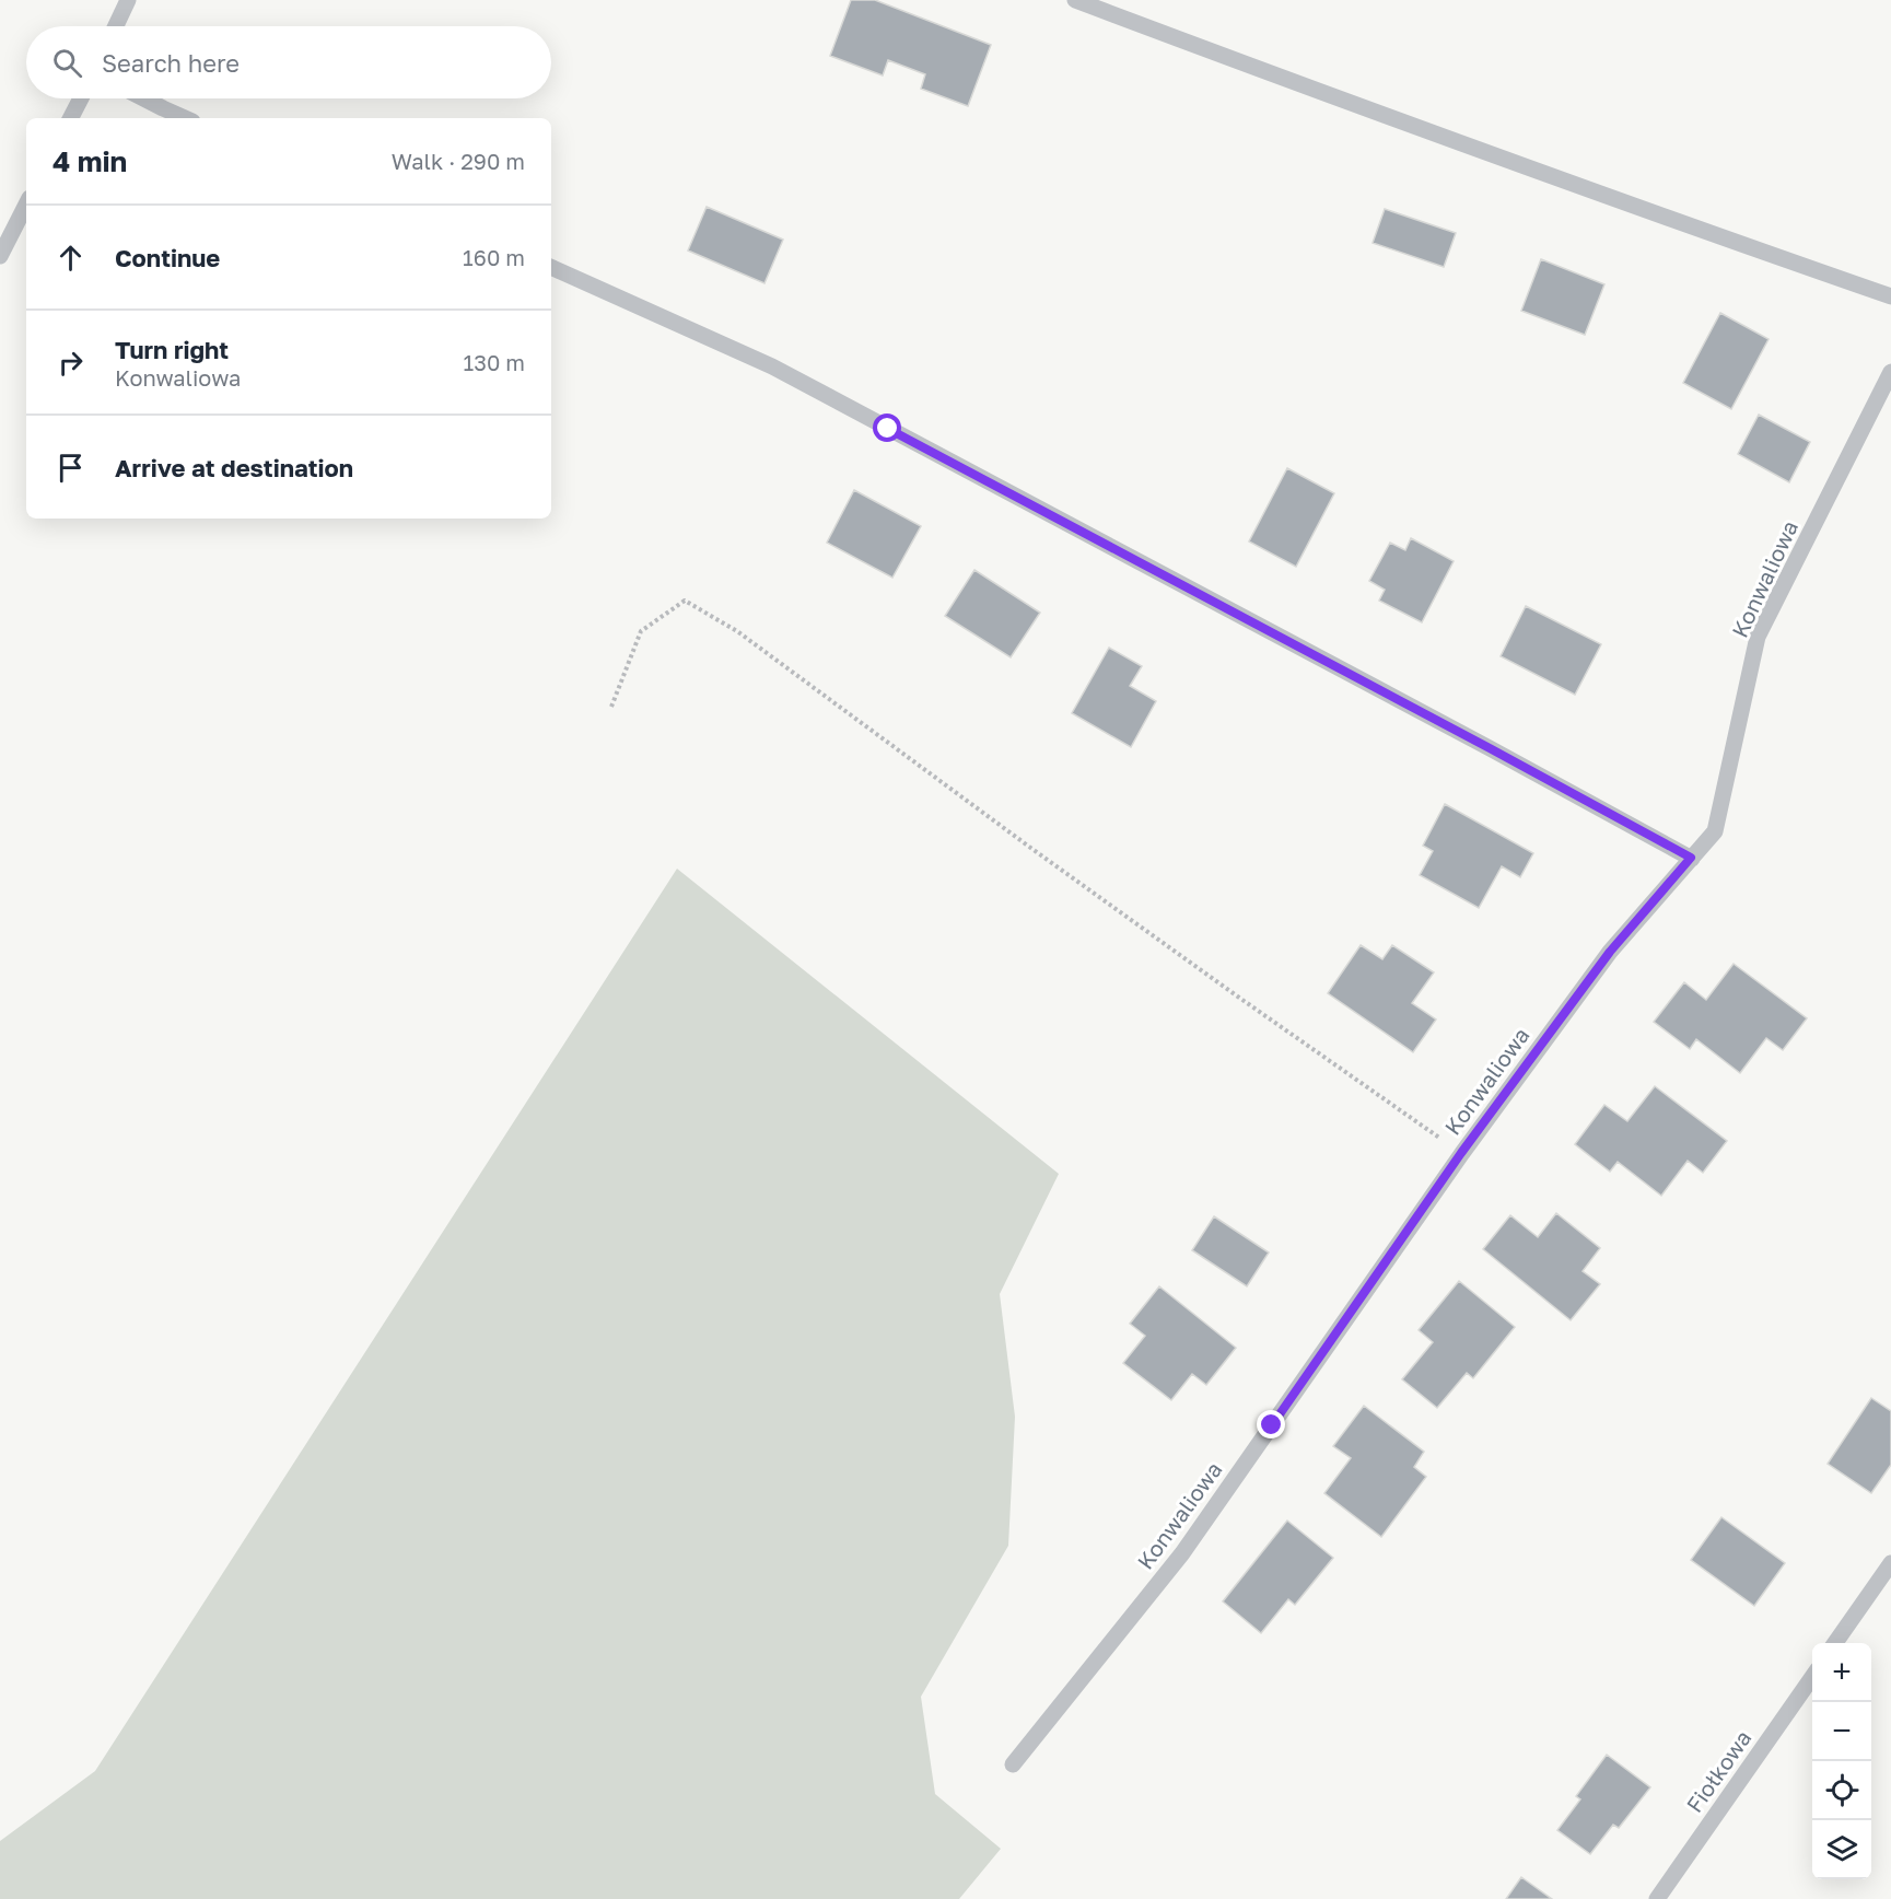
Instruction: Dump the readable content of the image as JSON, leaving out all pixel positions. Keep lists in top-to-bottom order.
{
  "streets": {
    "lane": ["Konwaliowa", "Fiołkowa"]
  },
  "page": {
    "search": "Search here",
    "heading": ["4 min", "Walk · 290 m"],
    "list": [
      ["Continue", "160 m"],
      ["Turn right", "Konwaliowa", "130 m"],
      "Arrive at destination"
    ],
    "map_buttons": ["+", "−"]
  }
}
